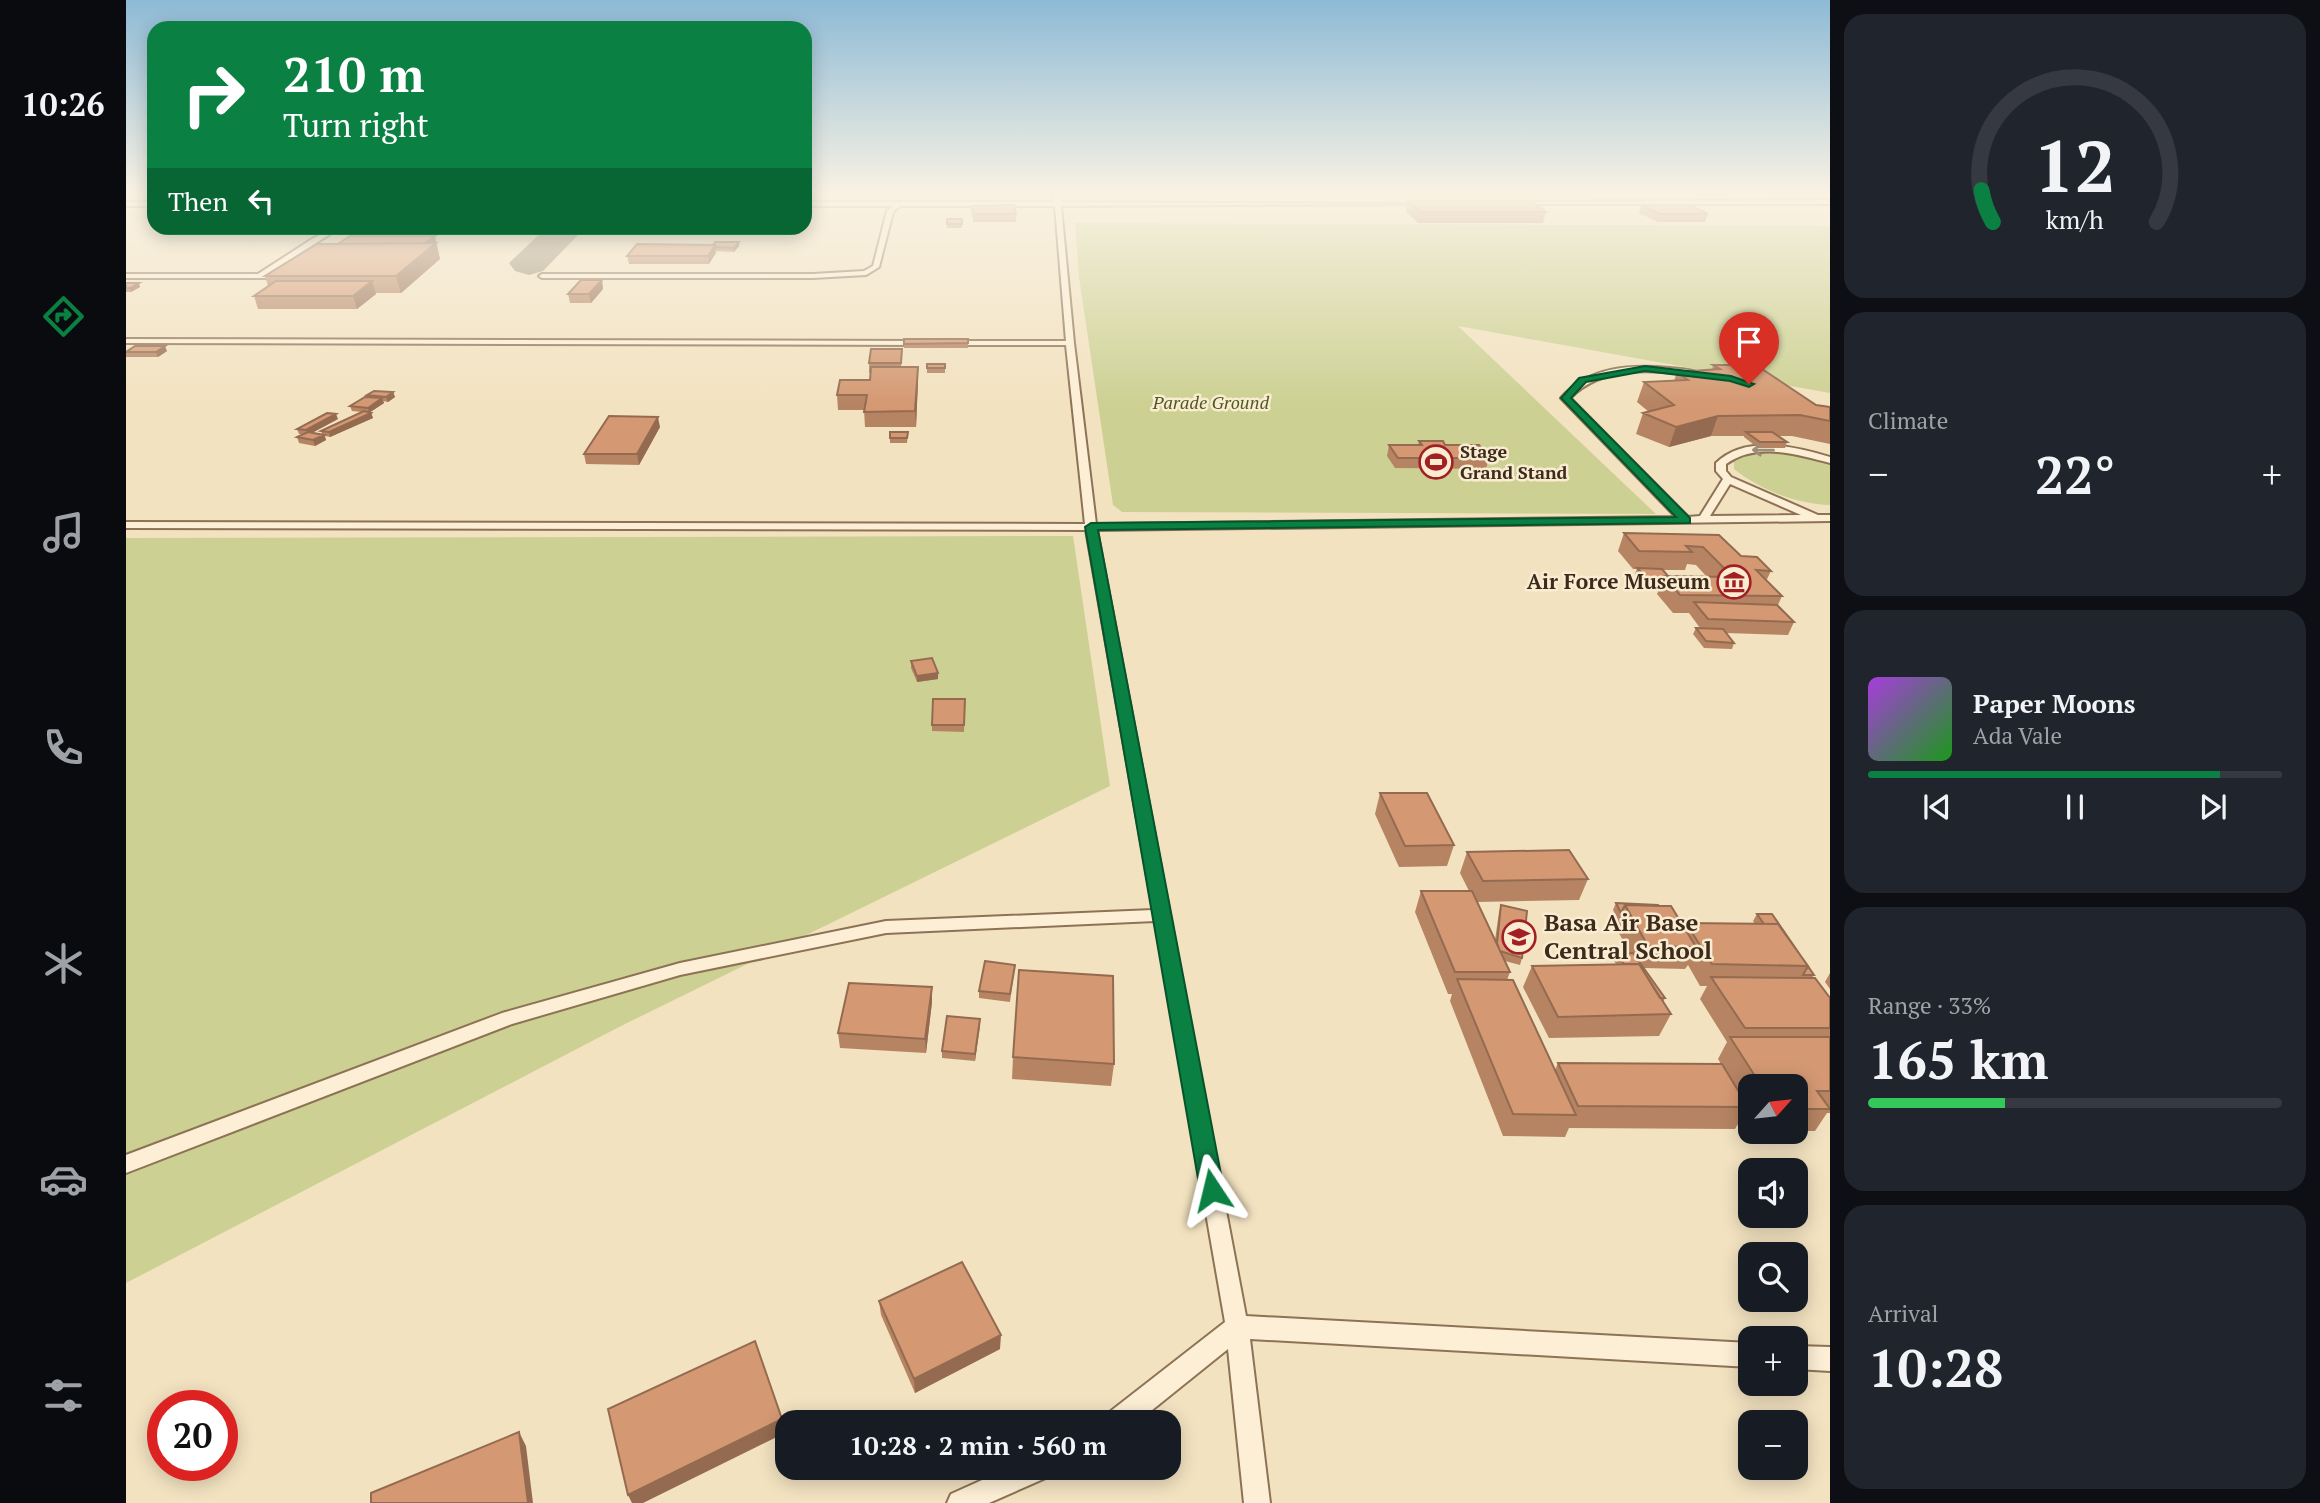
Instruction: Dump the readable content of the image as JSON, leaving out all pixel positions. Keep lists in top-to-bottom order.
{
  "parks": ["Parade Ground"],
  "places": {
    "sports": ["Stage Grand Stand"],
    "museum": ["Air Force Museum"],
    "school or university": ["Basa Air Base Central School"]
  },
  "north": "top right",
  "page": {
    "tabs": "10:26",
    "turn": ["210 m", "Turn right"],
    "then": "Then",
    "tile": [
      "Climate",
      ["Range · 33%", "165 km"],
      ["Arrival", "10:28"]
    ],
    "heat": ["−", "22°", "+"],
    "song": ["Paper Moons", "Ada Vale"],
    "map_buttons": ["+", "−"],
    "limit": "20",
    "trip": "10:28 · 2 min · 560 m",
    "gauge": ["12", "km/h"]
  }
}
